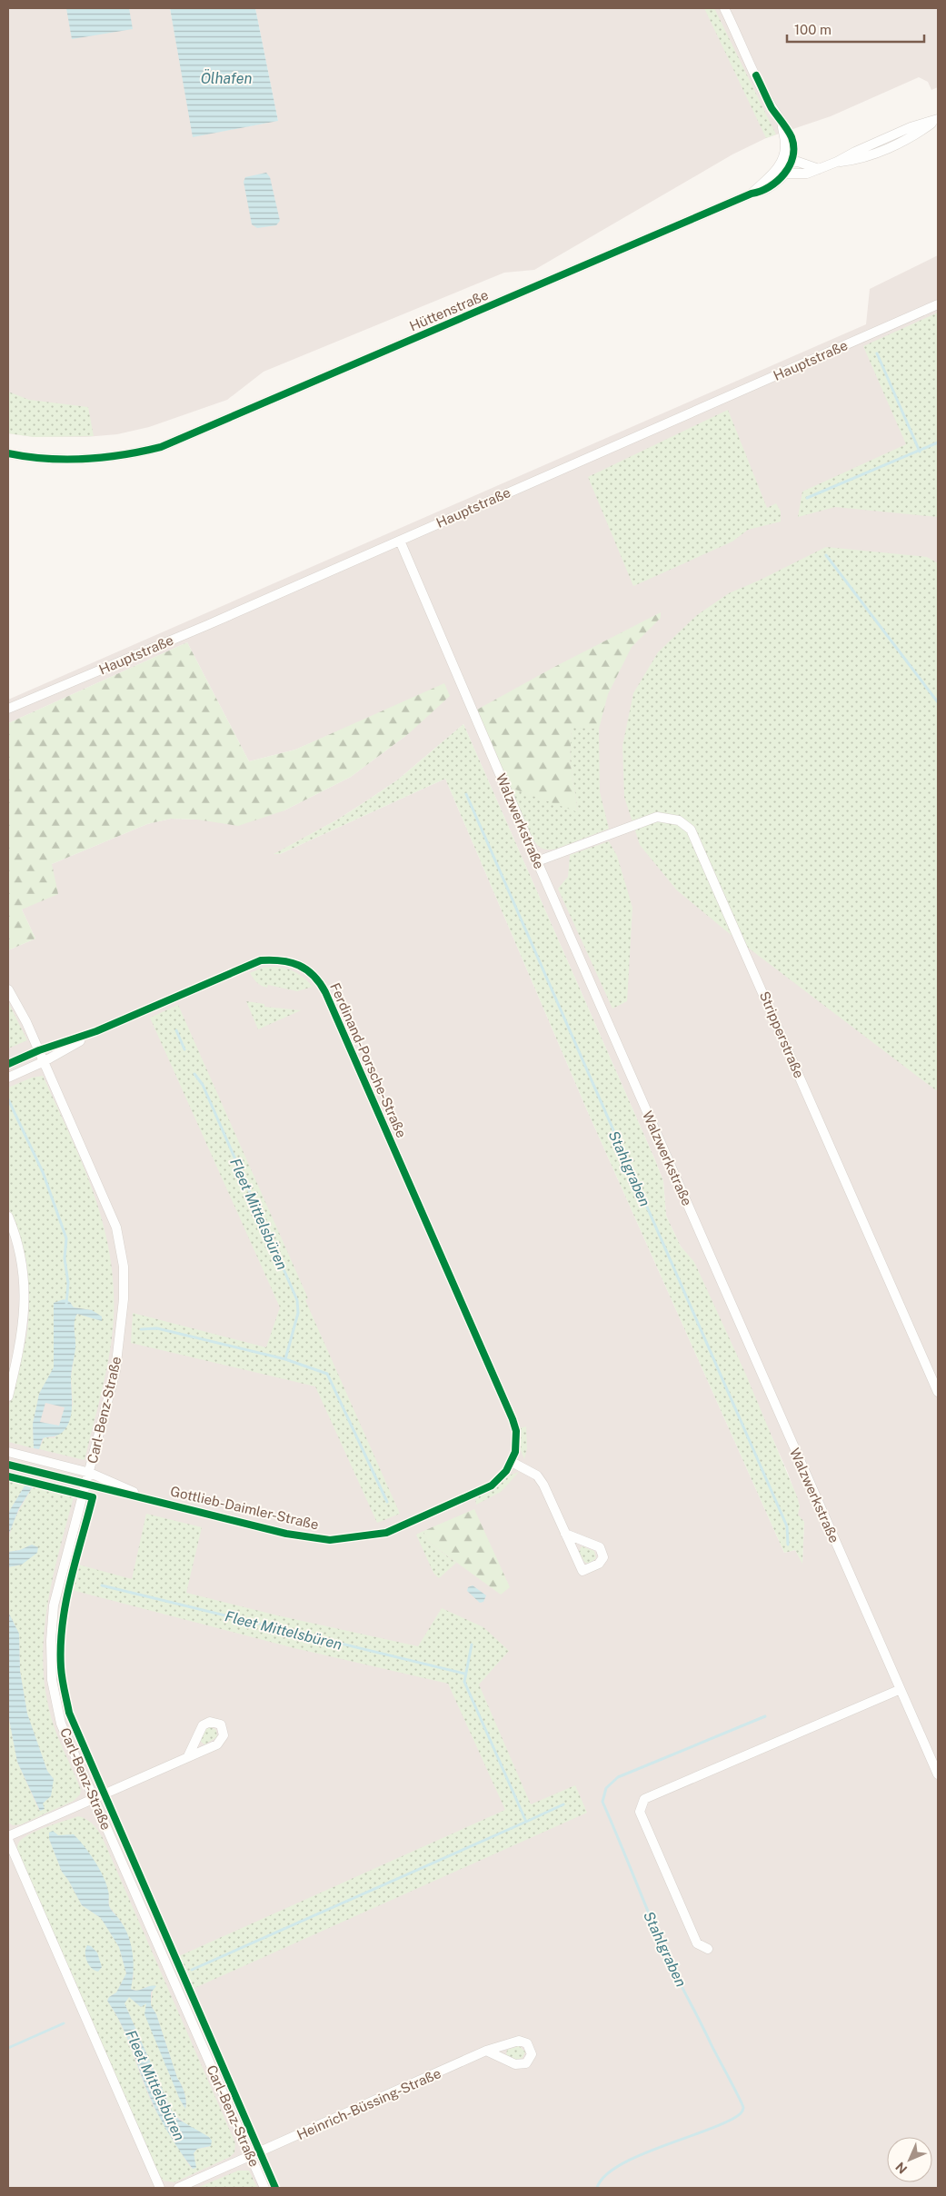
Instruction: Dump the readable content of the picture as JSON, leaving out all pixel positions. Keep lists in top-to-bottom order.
{
  "streets": {
    "street": [
      "Hüttenstraße",
      "Hauptstraße",
      "Walzwerkstraße",
      "Stripperstraße",
      "Ferdinand-Porsche-Straße",
      "Carl-Benz-Straße",
      "Gottlieb-Daimler-Straße",
      "Heinrich-Büssing-Straße"
    ]
  },
  "crossings": [
    ["Hauptstraße", "Walzwerkstraße"],
    ["Walzwerkstraße", "Stripperstraße"],
    ["Ferdinand-Porsche-Straße", "Carl-Benz-Straße"],
    ["Ferdinand-Porsche-Straße", "Gottlieb-Daimler-Straße"],
    ["Carl-Benz-Straße", "Gottlieb-Daimler-Straße"],
    ["Carl-Benz-Straße", "Heinrich-Büssing-Straße"]
  ],
  "water": ["Ölhafen", "Stahlgraben", "Fleet Mittelsbüren"],
  "scale_bar": "100 m",
  "north": "bottom left"
}
